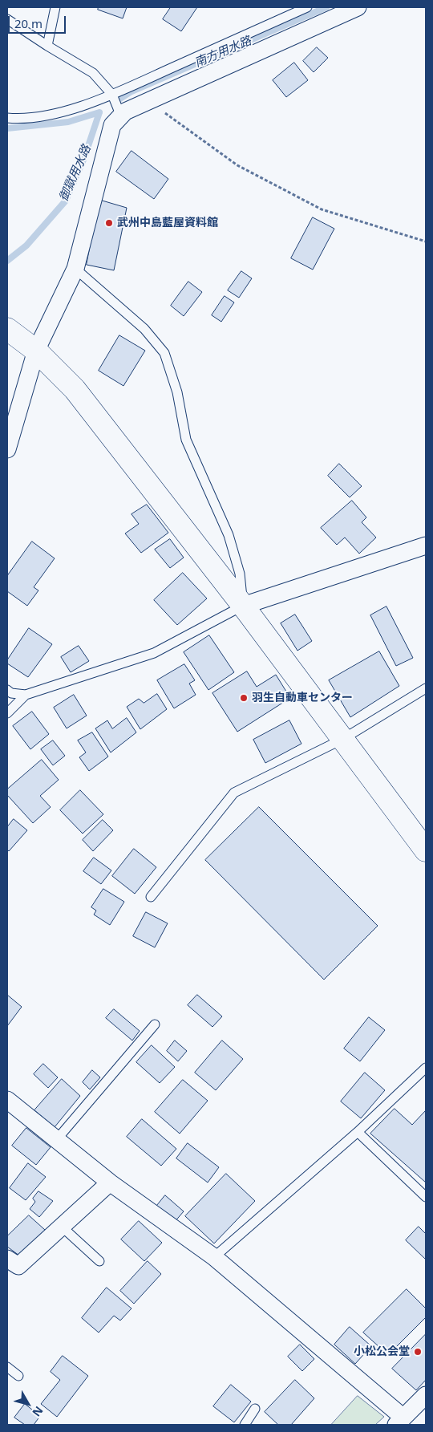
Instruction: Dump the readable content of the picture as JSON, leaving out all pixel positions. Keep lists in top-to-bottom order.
{
  "water": ["南方用水路", "御獄用水路"],
  "places": ["武州中島藍屋資料館", "羽生自動車センター", "小松公会堂"],
  "scale_bar": "20 m",
  "north": "bottom right"
}
